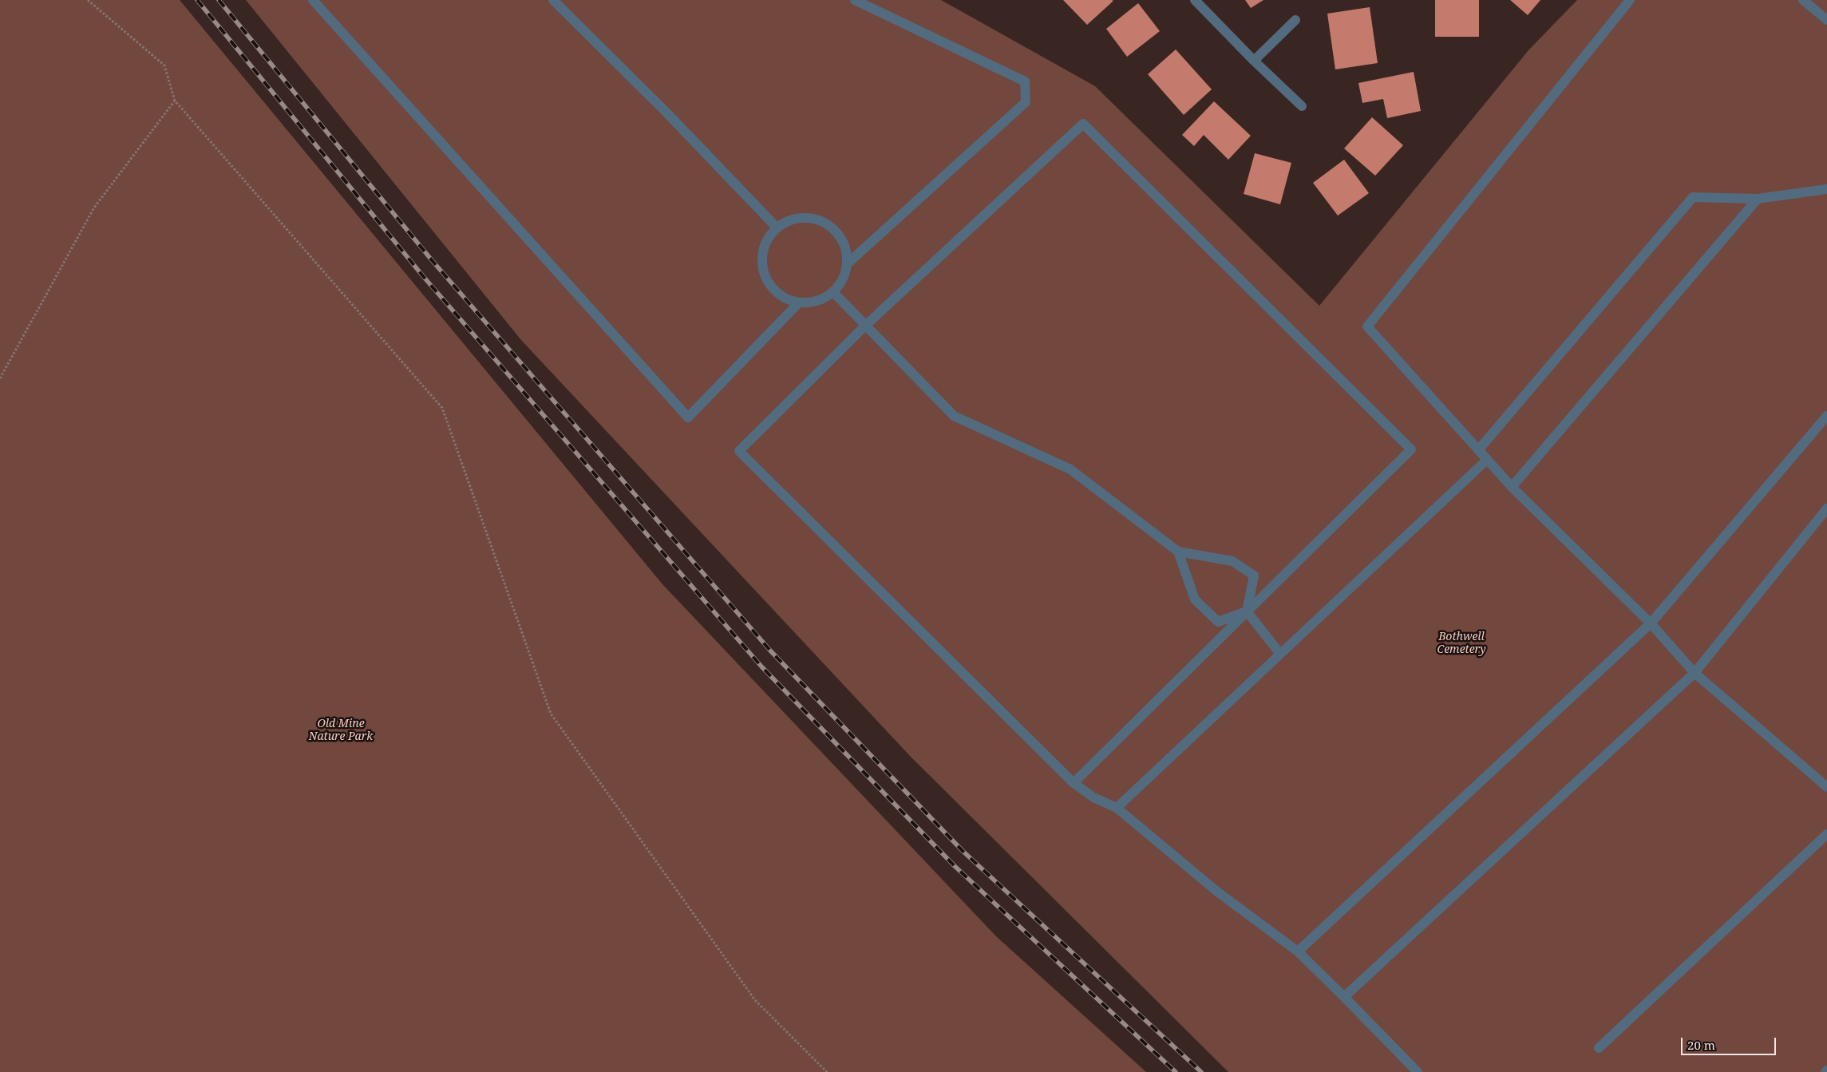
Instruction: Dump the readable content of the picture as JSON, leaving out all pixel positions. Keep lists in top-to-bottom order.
{
  "parks": ["Bothwell Cemetery", "Old Mine Nature Park"],
  "scale_bar": "20 m"
}
